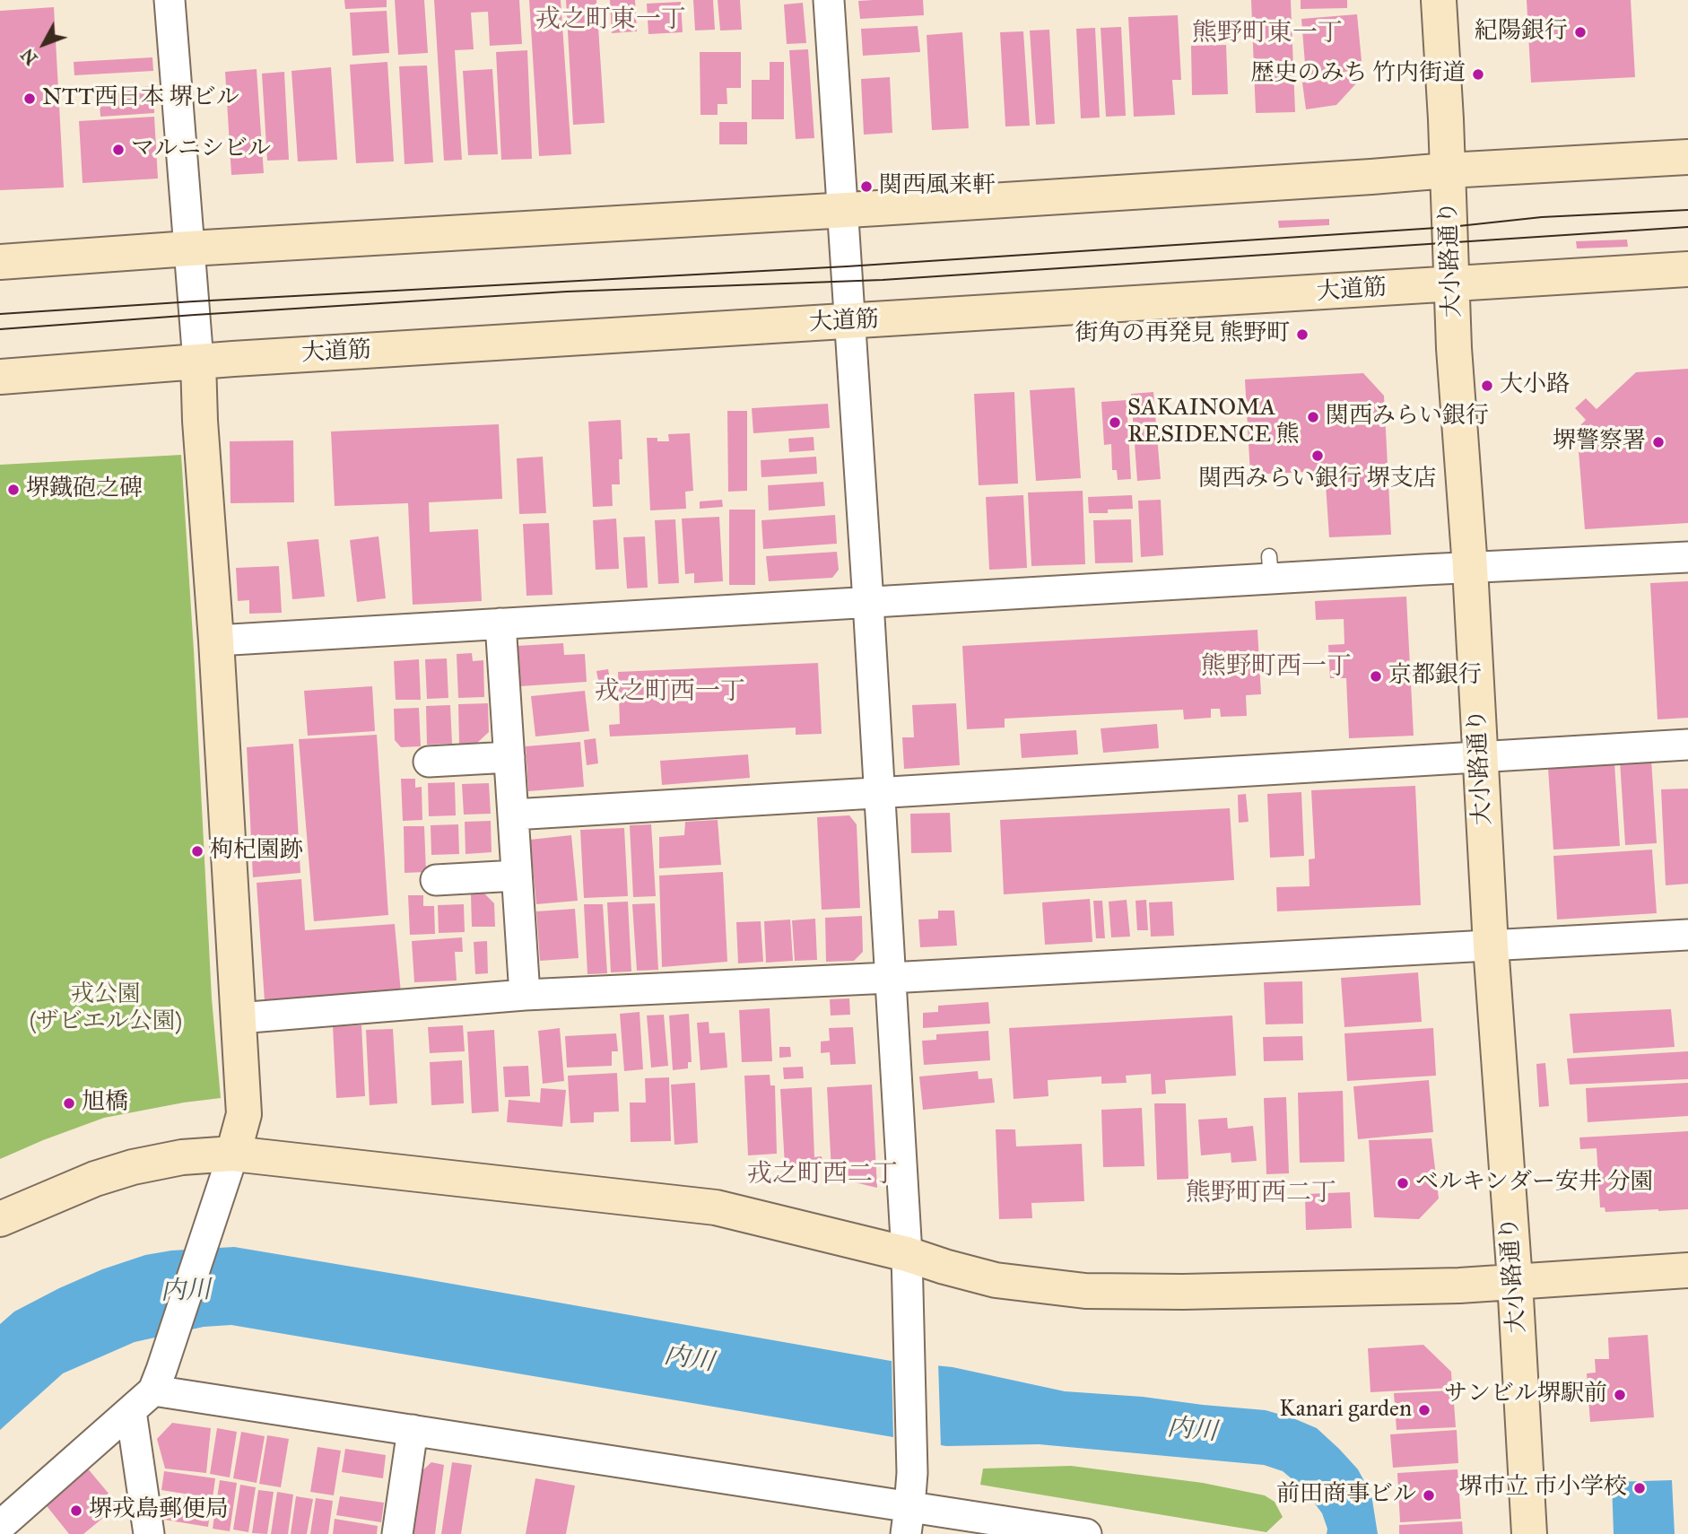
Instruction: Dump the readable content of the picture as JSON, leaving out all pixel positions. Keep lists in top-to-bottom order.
{
  "streets": {
    "street": ["大小路通り", "大道筋"]
  },
  "crossings": [
    ["大小路通り", "大道筋"]
  ],
  "districts": [
    "戎之町東一丁",
    "熊野町東一丁",
    "熊野町西一丁",
    "戎之町西一丁",
    "戎之町西二丁",
    "熊野町西二丁"
  ],
  "water": ["内川"],
  "parks": ["戎公園 (ザビエル公園)"],
  "places": [
    "紀陽銀行",
    "歴史のみち 竹内街道",
    "NTT西日本 堺ビル",
    "マルニシビル",
    "関西風来軒",
    "街角の再発見 熊野町",
    "大小路",
    "関西みらい銀行",
    "SAKAINOMA RESIDENCE 熊",
    "堺警察署",
    "関西みらい銀行 堺支店",
    "堺鐡砲之碑",
    "京都銀行",
    "枸杞園跡",
    "旭橋",
    "ベルキンダー安井 分園",
    "サンビル堺駅前",
    "Kanari garden",
    "堺市立 市小学校",
    "前田商事ビル",
    "堺戎島郵便局"
  ],
  "north": "bottom left"
}
